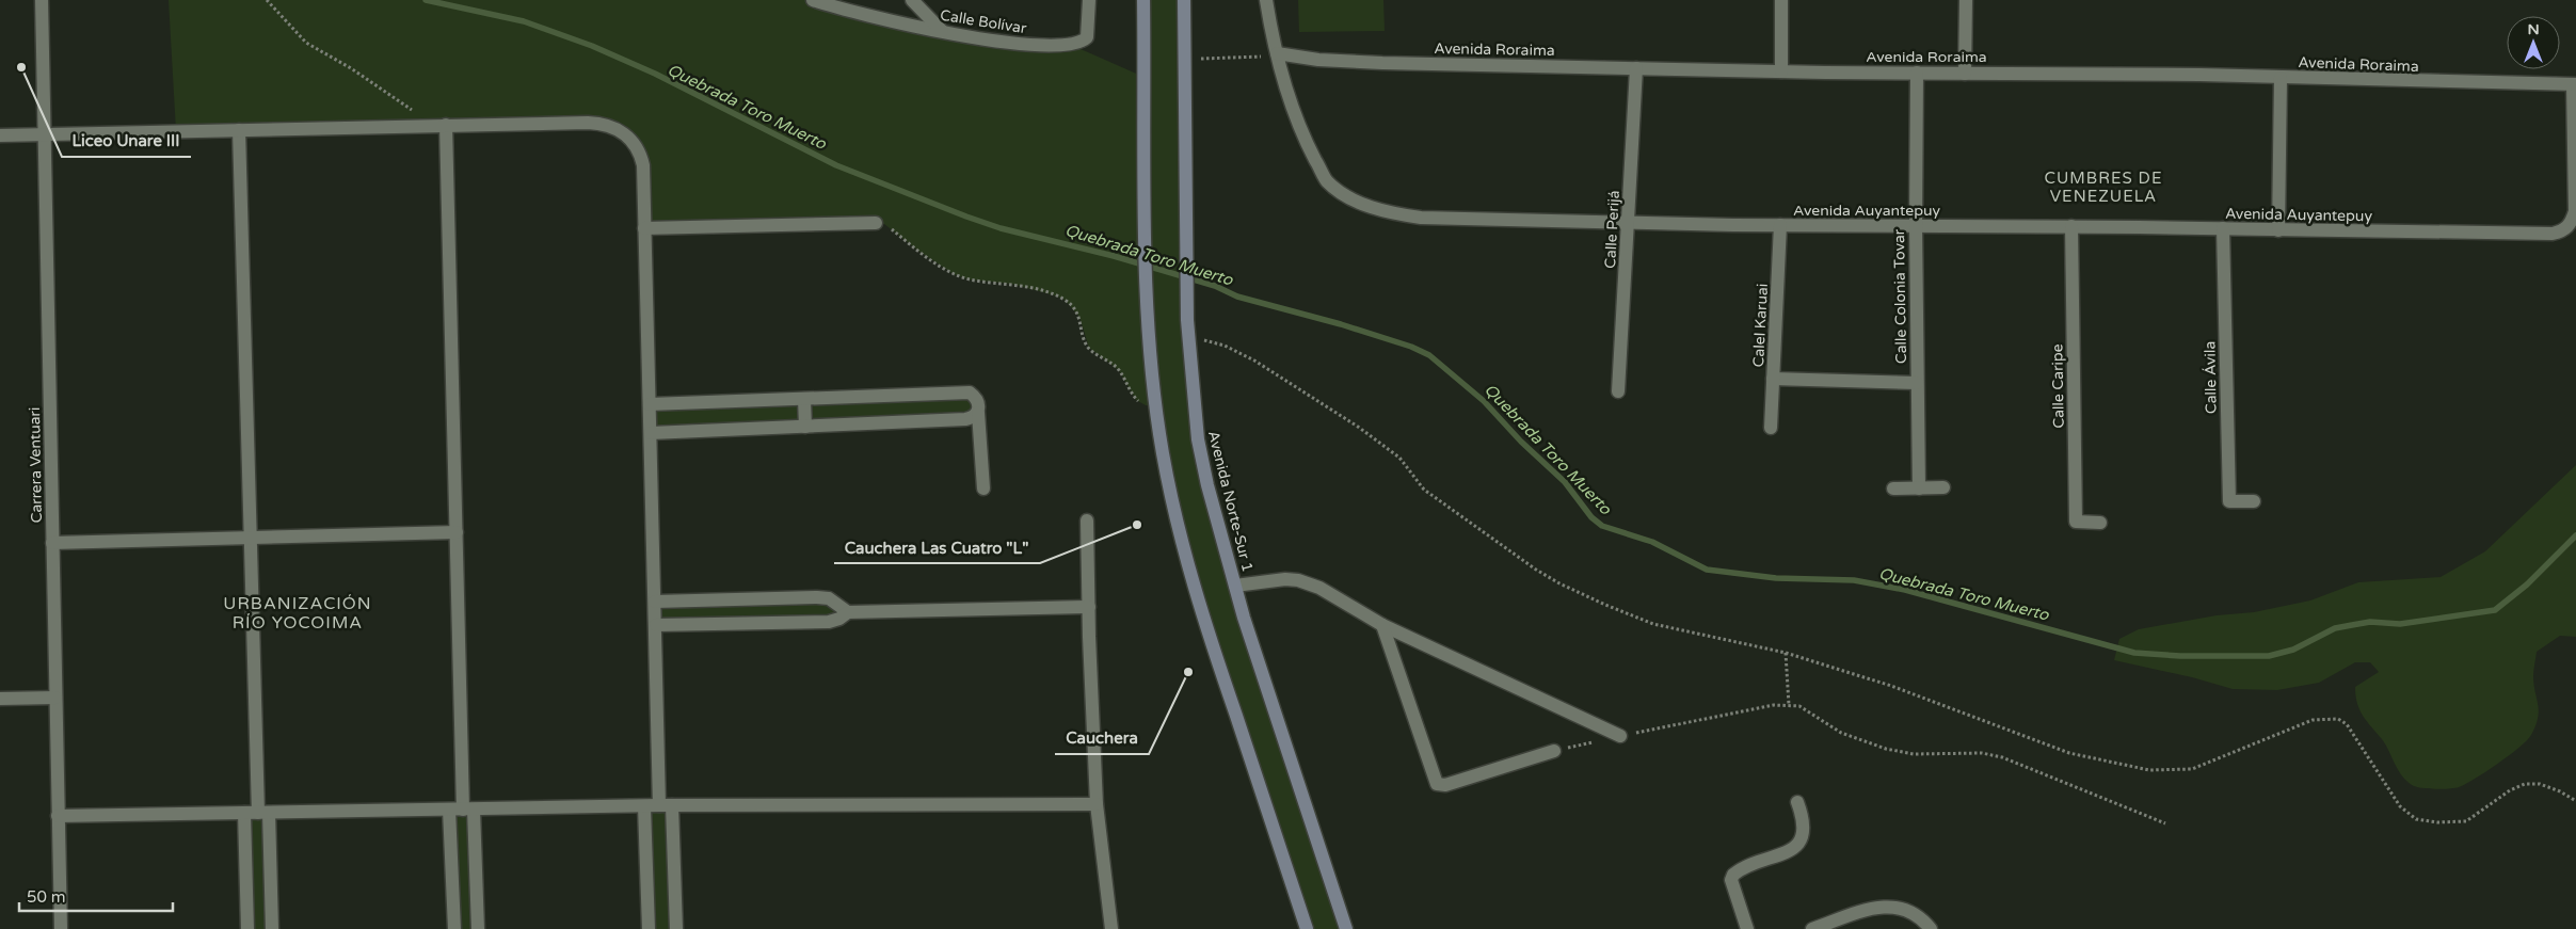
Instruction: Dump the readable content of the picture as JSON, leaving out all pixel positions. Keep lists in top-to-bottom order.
{
  "streets": {
    "main road": ["Avenida Norte-Sur 1"],
    "street": [
      "Calle Bolívar",
      "Avenida Roraima",
      "Avenida Auyantepuy",
      "Calle Perijá",
      "Calle Colonia Tovar",
      "Calel Karuai",
      "Calle Ávila",
      "Calle Caripe",
      "Carrera Ventuari"
    ]
  },
  "crossings": [
    ["Avenida Roraima", "Avenida Auyantepuy"],
    ["Avenida Roraima", "Calle Perijá"],
    ["Avenida Roraima", "Calle Colonia Tovar"],
    ["Avenida Auyantepuy", "Calle Perijá"],
    ["Avenida Auyantepuy", "Calle Colonia Tovar"],
    ["Avenida Auyantepuy", "Calel Karuai"],
    ["Avenida Auyantepuy", "Calle Ávila"],
    ["Avenida Auyantepuy", "Calle Caripe"]
  ],
  "districts": ["CUMBRES DE VENEZUELA", "URBANIZACIÓN RÍO YOCOIMA"],
  "water": ["Quebrada Toro Muerto"],
  "places": ["Liceo Unare III", "Cauchera Las Cuatro \"L\"", "Cauchera"],
  "scale_bar": "50 m",
  "north": "top"
}
